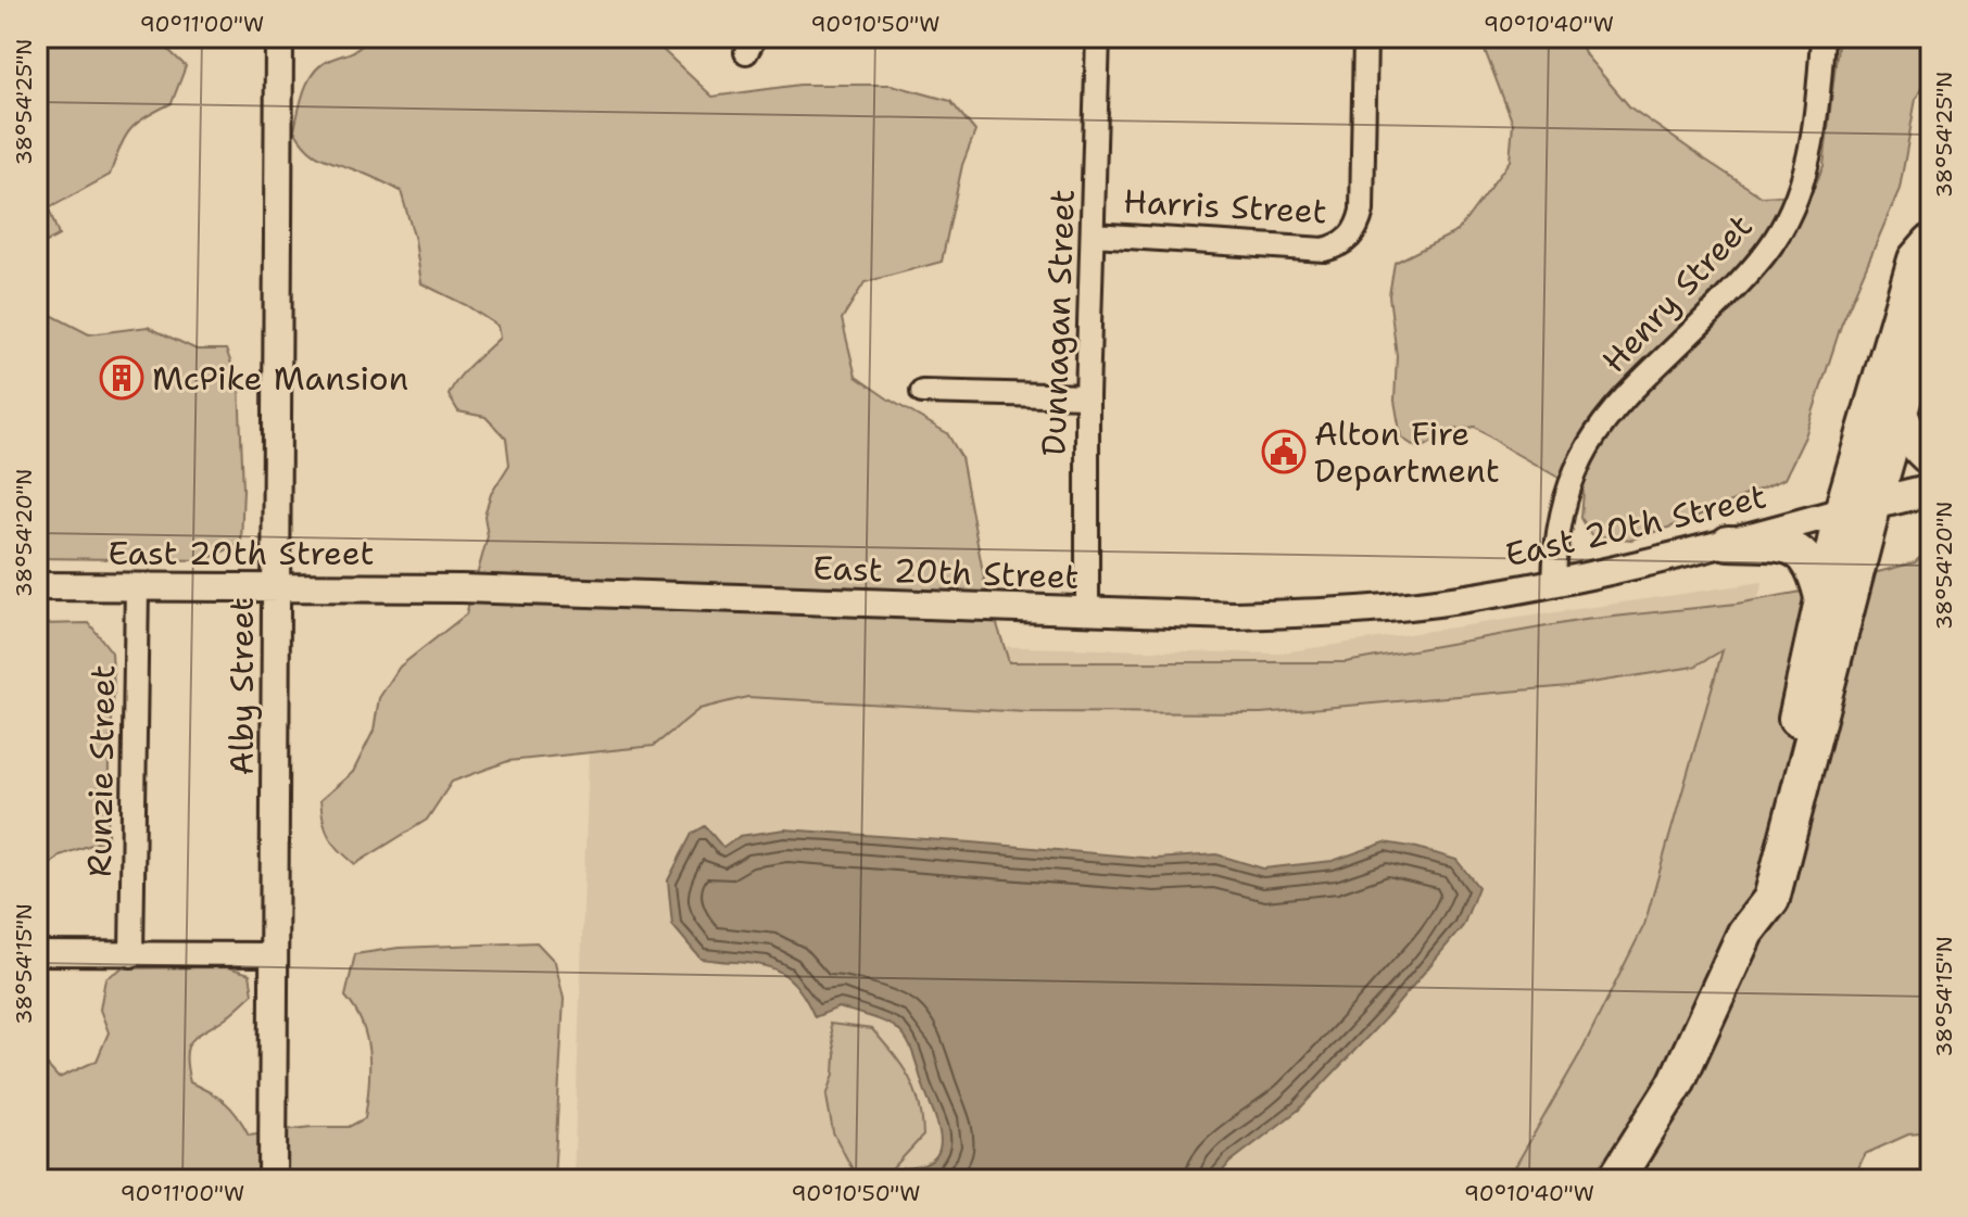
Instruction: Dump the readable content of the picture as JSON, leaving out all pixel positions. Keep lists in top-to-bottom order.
{
  "streets": {
    "street": [
      "Harris Street",
      "Henry Street",
      "Dunnagan Street",
      "East 20th Street",
      "Alby Street",
      "Runzie Street"
    ]
  },
  "crossings": [
    ["Harris Street", "Dunnagan Street"],
    ["Henry Street", "East 20th Street"],
    ["Dunnagan Street", "East 20th Street"],
    ["East 20th Street", "Alby Street"],
    ["East 20th Street", "Runzie Street"]
  ],
  "places": {
    "building": ["McPike Mansion"],
    "public building": ["Alton Fire Department"]
  },
  "coordinates": [
    "90°11'00\"W",
    "90°10'50\"W",
    "90°10'40\"W",
    "38°54'25\"N",
    "38°54'20\"N",
    "38°54'15\"N"
  ]
}
